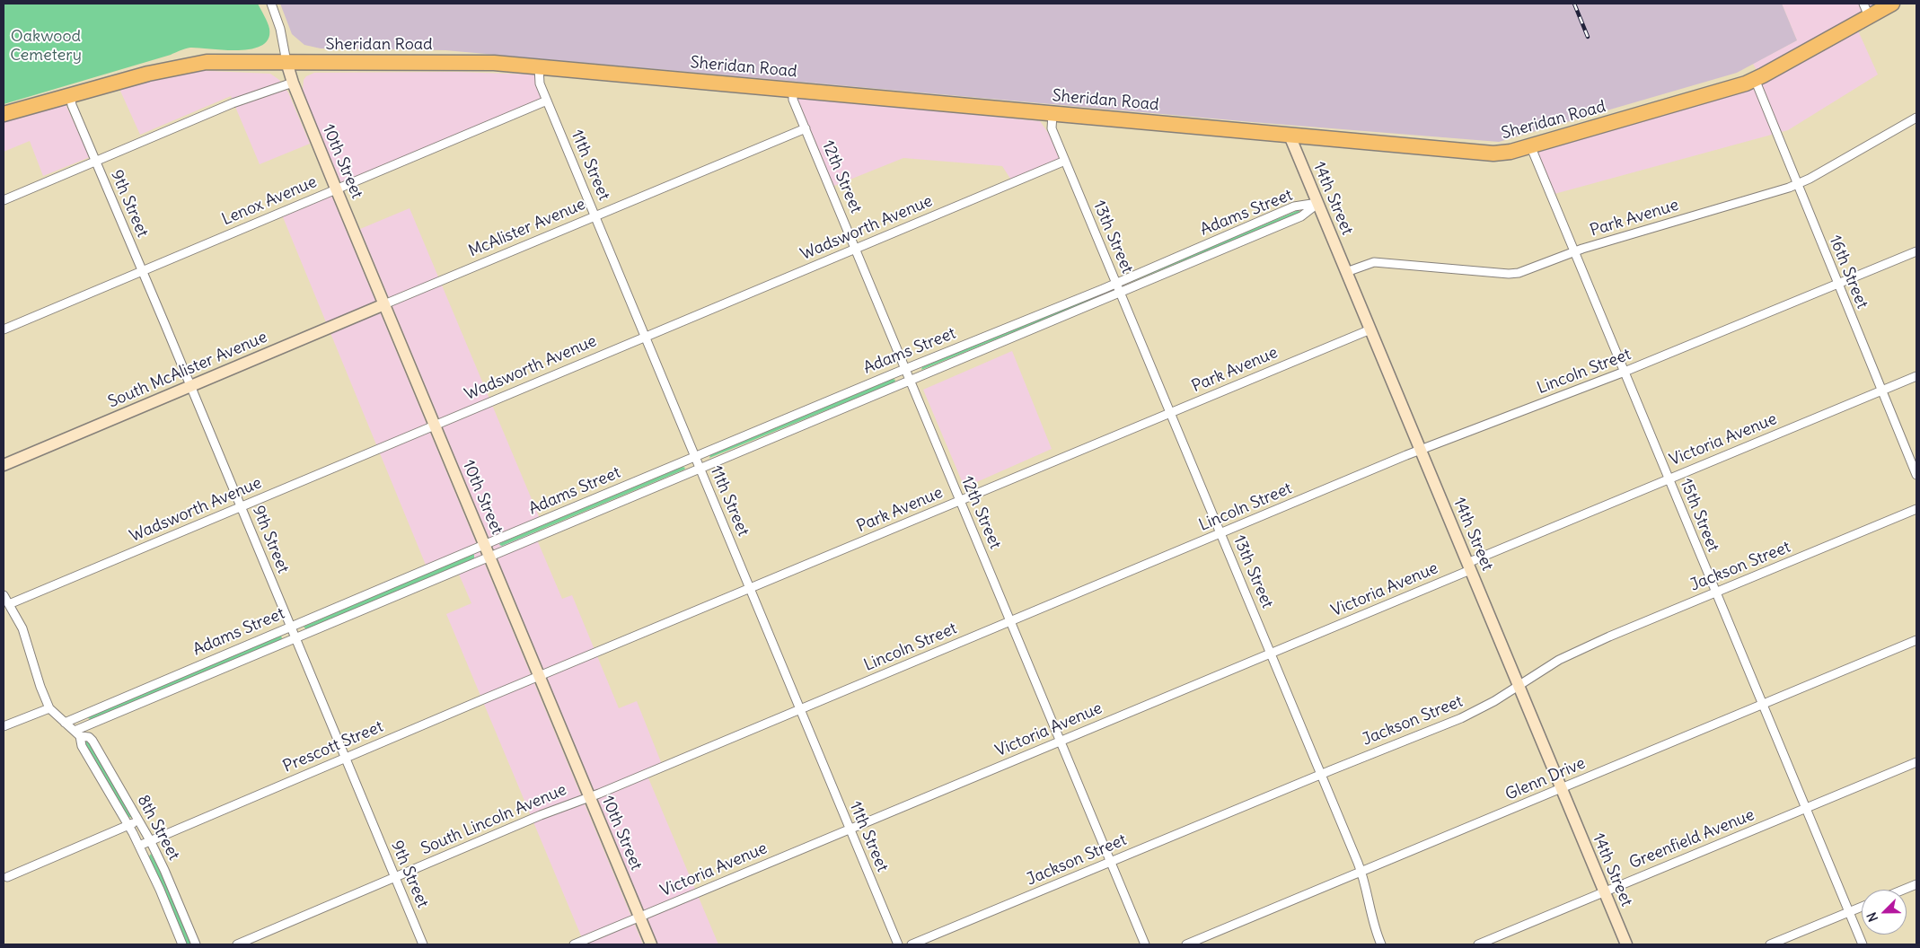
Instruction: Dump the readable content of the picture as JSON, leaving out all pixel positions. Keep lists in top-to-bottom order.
{
  "streets": {
    "highway": ["Sheridan Road"],
    "street": [
      "10th Street",
      "11th Street",
      "12th Street",
      "14th Street",
      "Lenox Avenue",
      "9th Street",
      "Adams Street",
      "Park Avenue",
      "McAlister Avenue",
      "Wadsworth Avenue",
      "13th Street",
      "16th Street",
      "South McAlister Avenue",
      "Lincoln Street",
      "Victoria Avenue",
      "15th Street",
      "Jackson Street",
      "Prescott Street",
      "Glenn Drive",
      "South Lincoln Avenue",
      "8th Street",
      "Greenfield Avenue"
    ]
  },
  "crossings": [
    ["Sheridan Road", "10th Street"],
    ["Sheridan Road", "11th Street"],
    ["Sheridan Road", "12th Street"],
    ["Sheridan Road", "14th Street"],
    ["Sheridan Road", "9th Street"],
    ["Sheridan Road", "13th Street"],
    ["Sheridan Road", "16th Street"],
    ["Sheridan Road", "15th Street"],
    ["10th Street", "Lenox Avenue"],
    ["10th Street", "Adams Street"],
    ["10th Street", "Park Avenue"],
    ["10th Street", "McAlister Avenue"],
    ["10th Street", "Wadsworth Avenue"],
    ["10th Street", "South McAlister Avenue"],
    ["10th Street", "Lincoln Street"],
    ["10th Street", "Victoria Avenue"],
    ["10th Street", "Prescott Street"],
    ["10th Street", "South Lincoln Avenue"],
    ["11th Street", "Lenox Avenue"],
    ["11th Street", "Adams Street"],
    ["11th Street", "Park Avenue"],
    ["11th Street", "McAlister Avenue"],
    ["11th Street", "Wadsworth Avenue"],
    ["11th Street", "Lincoln Street"],
    ["11th Street", "Victoria Avenue"],
    ["12th Street", "Adams Street"],
    ["12th Street", "Park Avenue"],
    ["12th Street", "McAlister Avenue"],
    ["12th Street", "Wadsworth Avenue"],
    ["12th Street", "Lincoln Street"],
    ["12th Street", "Victoria Avenue"],
    ["12th Street", "Jackson Street"],
    ["14th Street", "Adams Street"],
    ["14th Street", "Park Avenue"],
    ["14th Street", "Lincoln Street"],
    ["14th Street", "Victoria Avenue"],
    ["14th Street", "Jackson Street"],
    ["14th Street", "Glenn Drive"],
    ["14th Street", "Greenfield Avenue"],
    ["Lenox Avenue", "9th Street"],
    ["9th Street", "Adams Street"],
    ["9th Street", "Wadsworth Avenue"],
    ["9th Street", "South McAlister Avenue"],
    ["9th Street", "Prescott Street"],
    ["9th Street", "South Lincoln Avenue"],
    ["Adams Street", "13th Street"],
    ["Adams Street", "8th Street"],
    ["Park Avenue", "13th Street"],
    ["Park Avenue", "16th Street"],
    ["Park Avenue", "15th Street"],
    ["Park Avenue", "Prescott Street"],
    ["McAlister Avenue", "South McAlister Avenue"],
    ["Wadsworth Avenue", "13th Street"],
    ["Wadsworth Avenue", "8th Street"],
    ["13th Street", "Lincoln Street"],
    ["13th Street", "Victoria Avenue"],
    ["13th Street", "Jackson Street"],
    ["13th Street", "Glenn Drive"],
    ["16th Street", "Lincoln Street"],
    ["16th Street", "Victoria Avenue"],
    ["Lincoln Street", "15th Street"],
    ["Lincoln Street", "South Lincoln Avenue"],
    ["Victoria Avenue", "15th Street"],
    ["15th Street", "Jackson Street"],
    ["15th Street", "Glenn Drive"],
    ["15th Street", "Greenfield Avenue"],
    ["Prescott Street", "8th Street"]
  ],
  "parks": ["Oakwood Cemetery"],
  "north": "bottom left"
}
